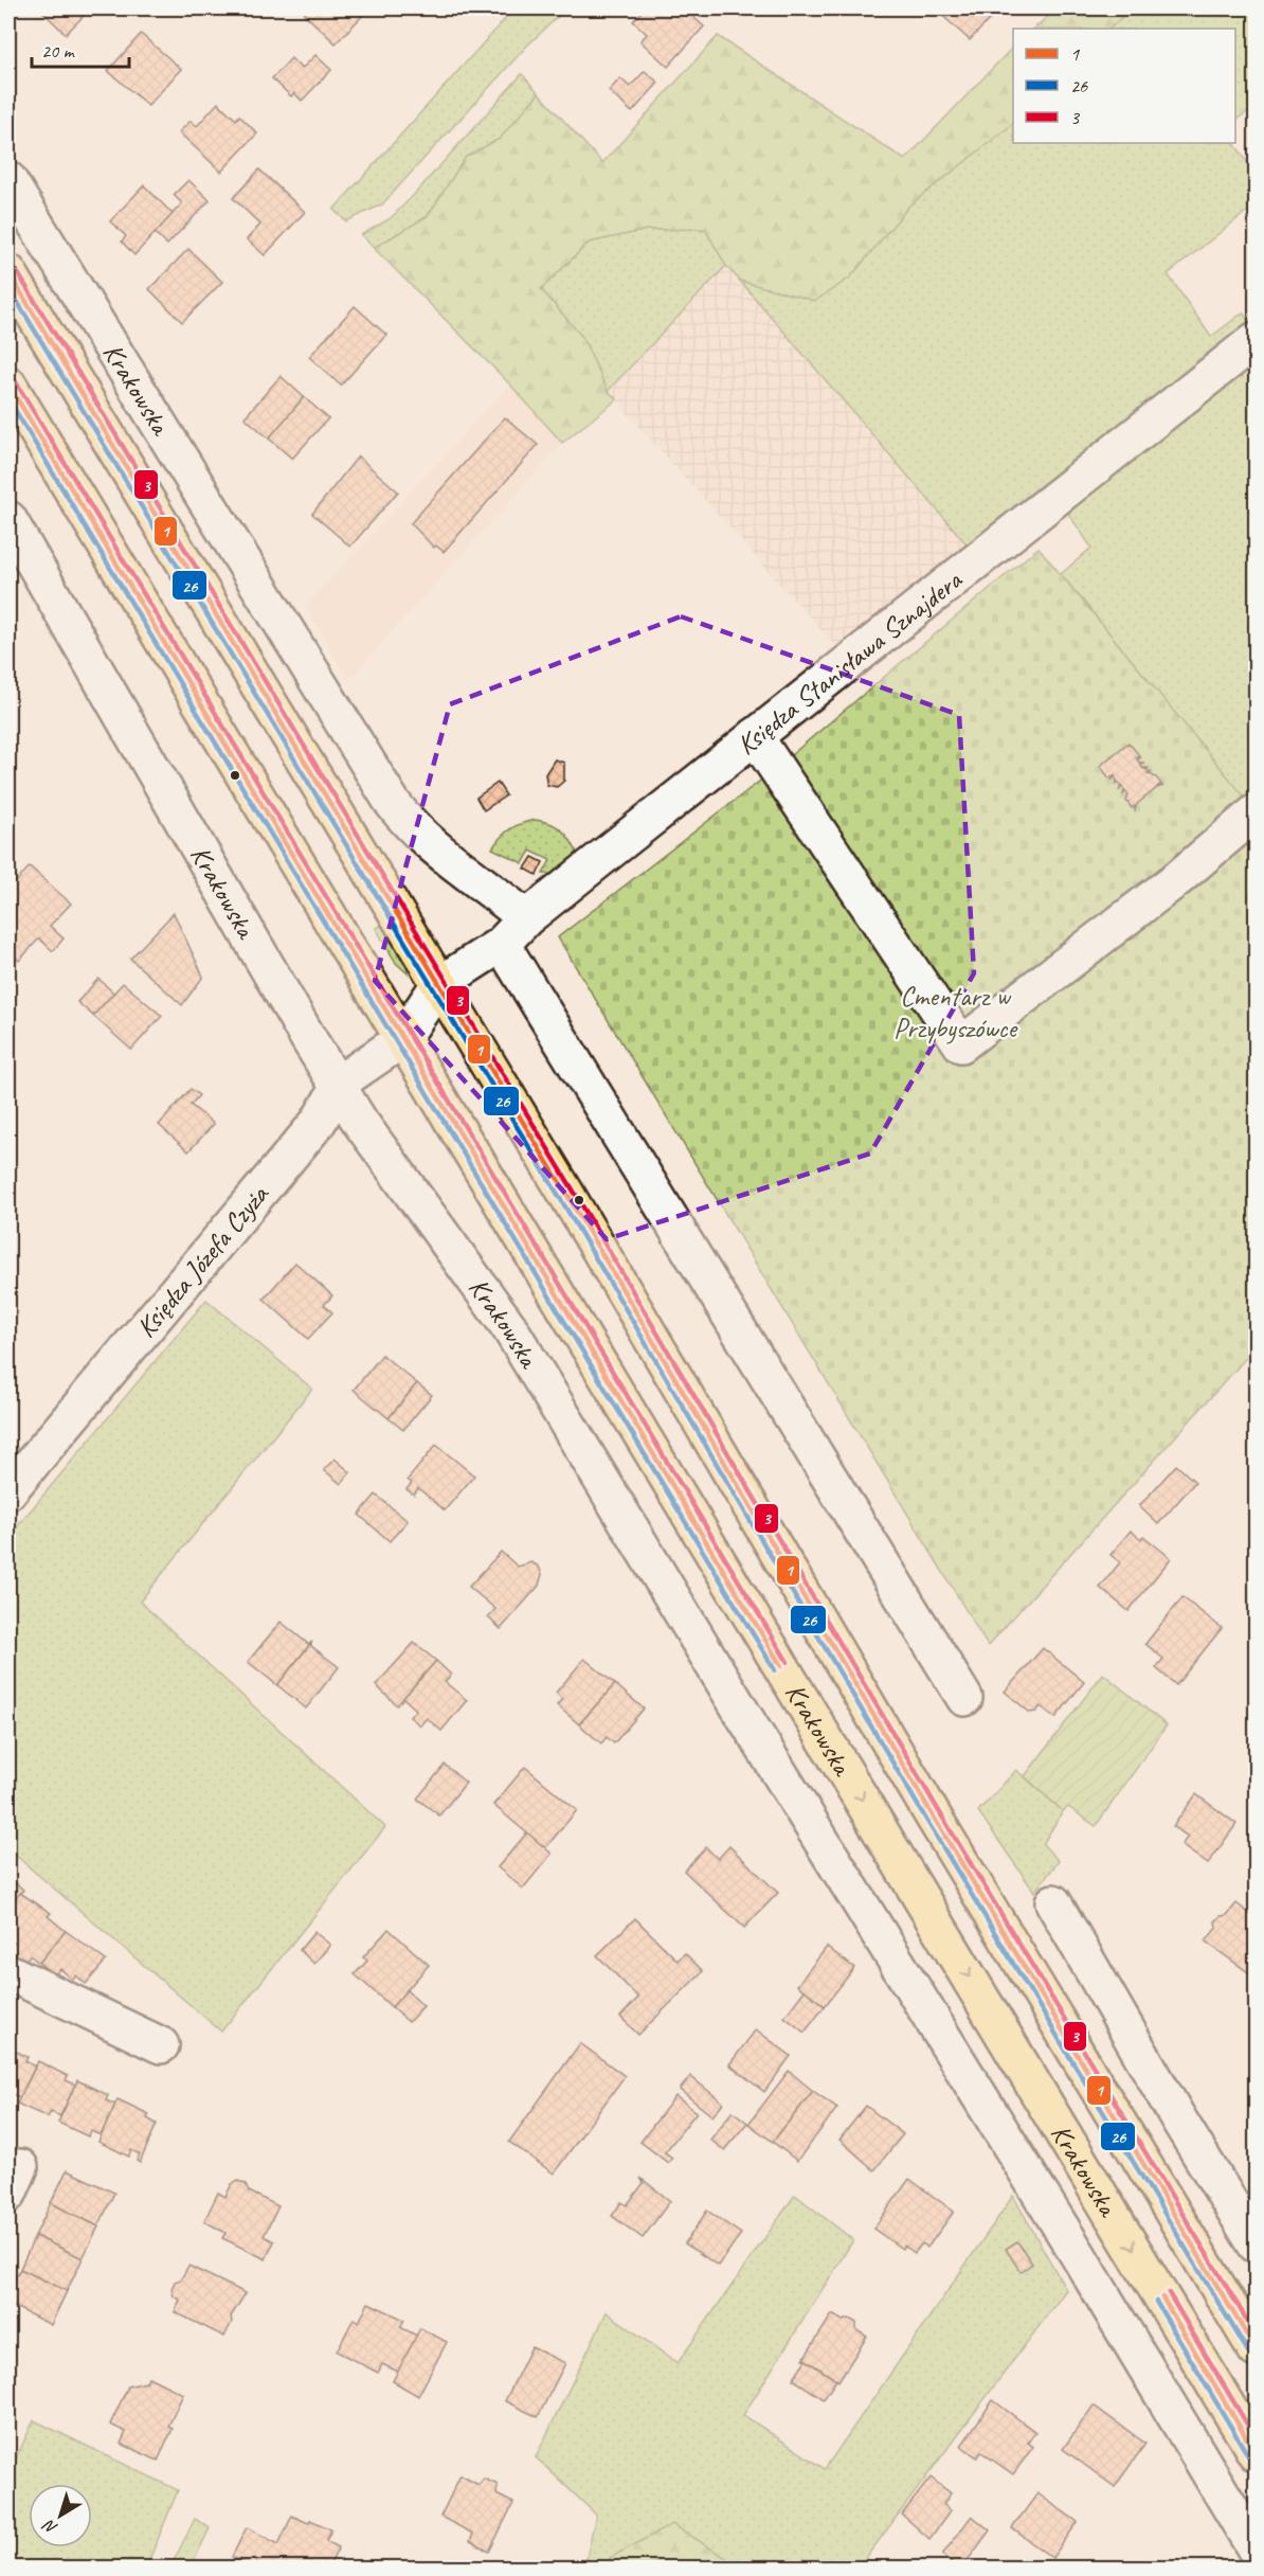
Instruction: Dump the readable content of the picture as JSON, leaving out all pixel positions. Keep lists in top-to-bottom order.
{
  "streets": {
    "main road": ["Krakowska"],
    "street": ["Księdza Stanisława Sznajdera", "Księdza Józefa Czyża"]
  },
  "crossings": [
    ["Krakowska", "Księdza Stanisława Sznajdera"],
    ["Krakowska", "Księdza Józefa Czyża"]
  ],
  "parks": ["Cmentarz w Przybyszówce"],
  "lines": ["transit line 3", "transit line 1", "transit line 26"],
  "legend": ["1", "26", "3"],
  "scale_bar": "20 m",
  "north": "bottom left"
}
